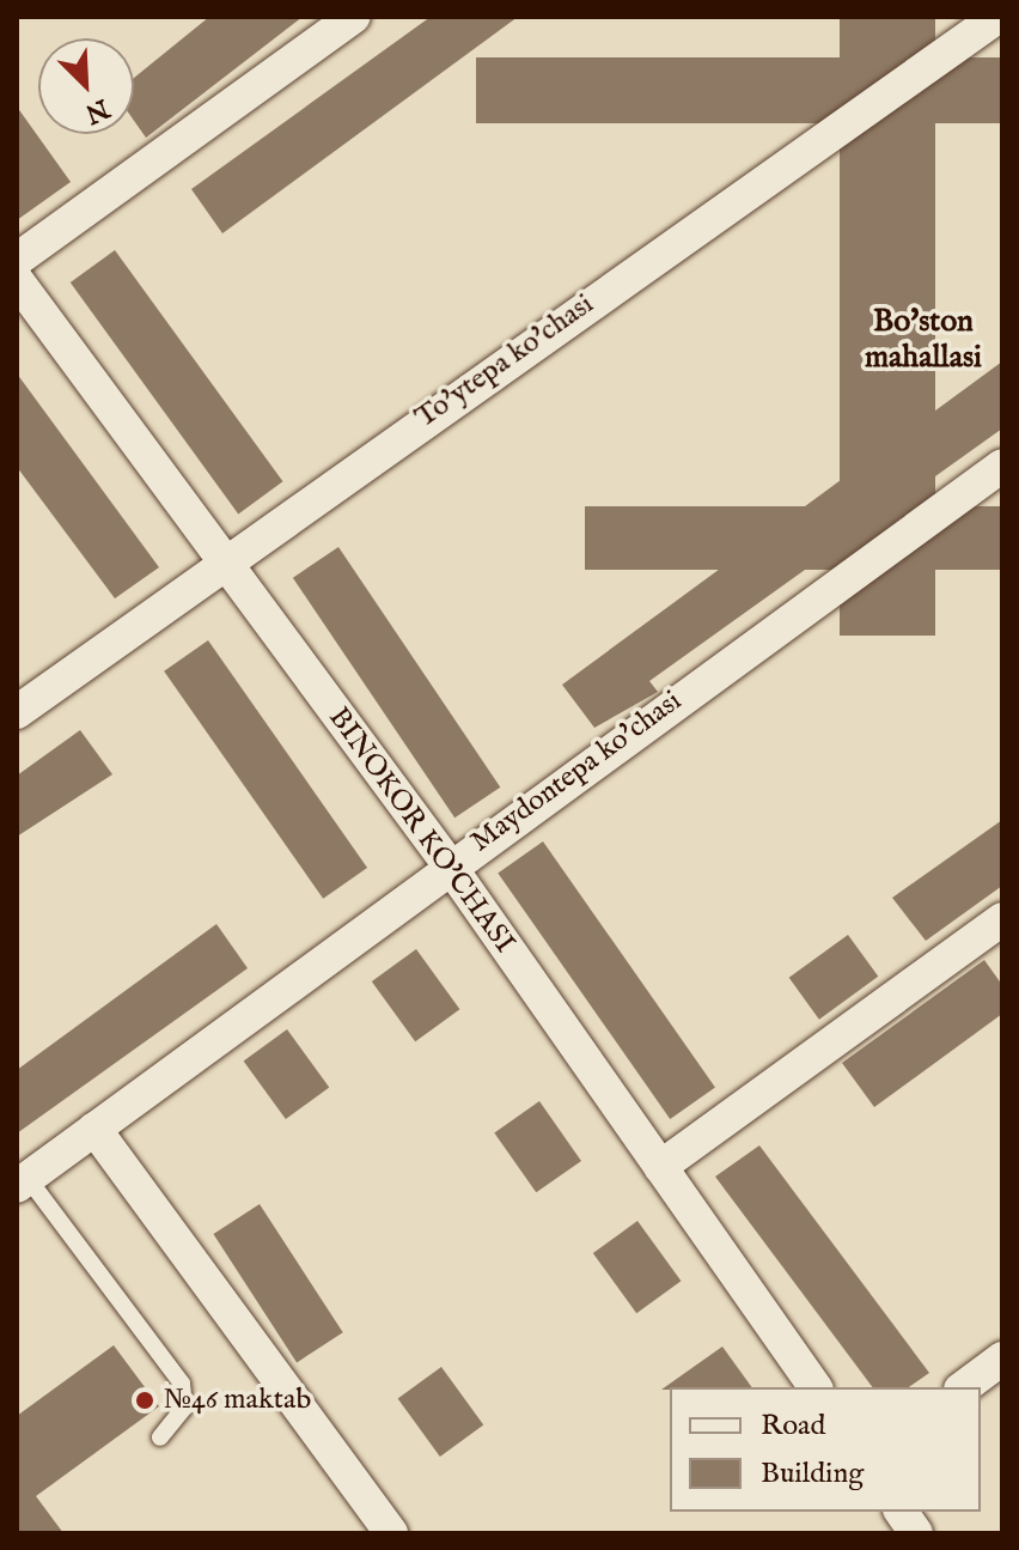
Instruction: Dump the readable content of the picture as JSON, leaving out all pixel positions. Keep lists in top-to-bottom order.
{
  "streets": {
    "street": ["To'ytepa ko'chasi", "Maydontepa ko'chasi", "BINOKOR KO'CHASI"]
  },
  "crossings": [
    ["To'ytepa ko'chasi", "BINOKOR KO'CHASI"],
    ["Maydontepa ko'chasi", "BINOKOR KO'CHASI"]
  ],
  "districts": ["Bo'ston mahallasi"],
  "places": ["№46 maktab"],
  "legend": ["Road", "Building"],
  "north": "bottom right"
}
